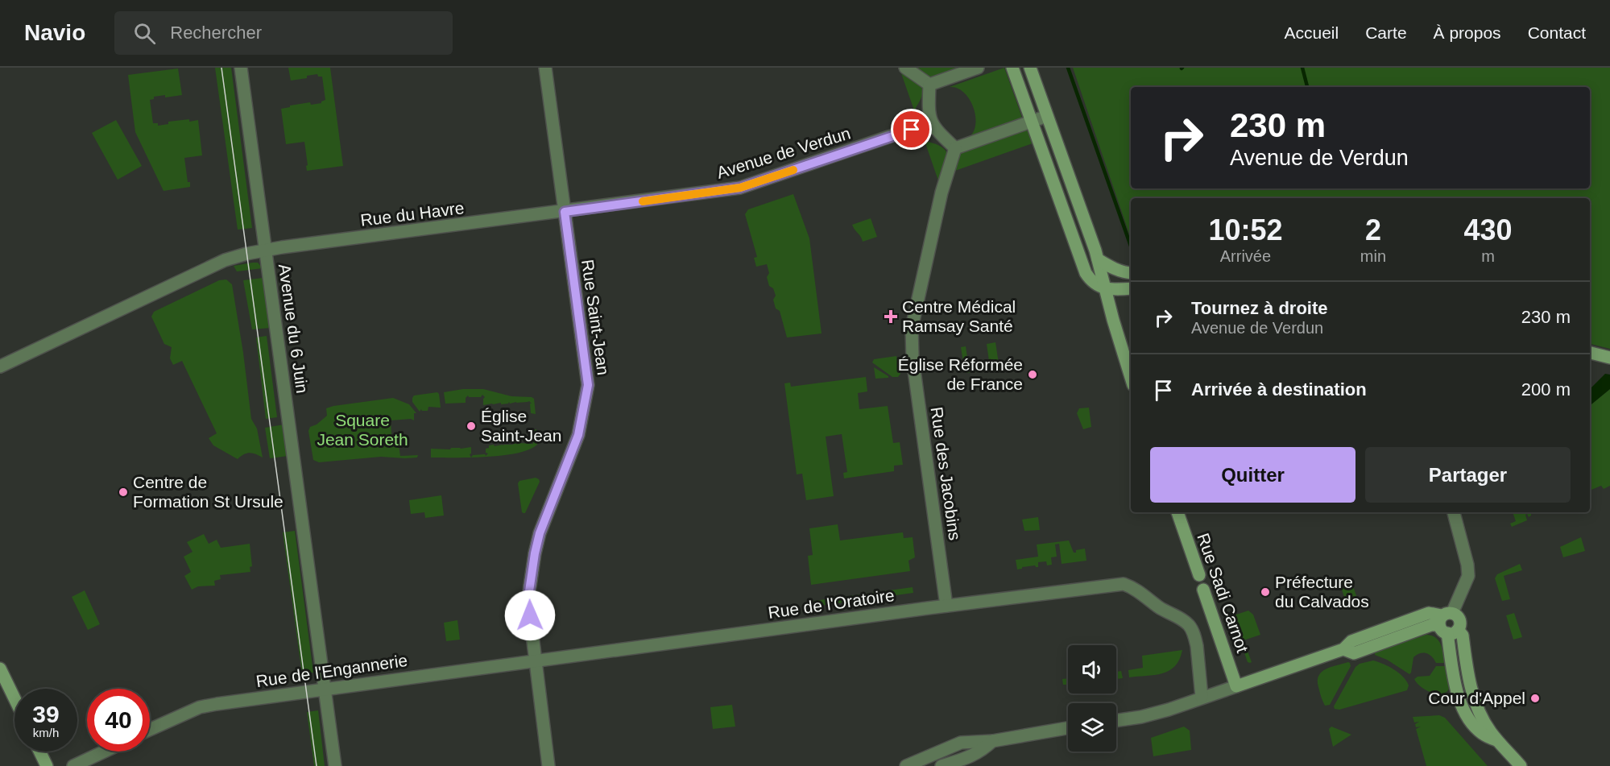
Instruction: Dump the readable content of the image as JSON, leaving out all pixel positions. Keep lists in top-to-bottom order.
{
  "streets": {
    "main road": ["Rue Sadi Carnot"],
    "street": [
      "Avenue de Verdun",
      "Rue du Havre",
      "Rue Saint-Jean",
      "Avenue du 6 Juin",
      "Rue des Jacobins",
      "Rue de l'Oratoire",
      "Rue de l'Engannerie"
    ]
  },
  "crossings": [
    ["Avenue de Verdun", "Rue du Havre"],
    ["Avenue de Verdun", "Rue Saint-Jean"],
    ["Rue du Havre", "Rue Saint-Jean"],
    ["Rue du Havre", "Avenue du 6 Juin"],
    ["Rue Saint-Jean", "Rue de l'Oratoire"],
    ["Rue Saint-Jean", "Rue de l'Engannerie"],
    ["Avenue du 6 Juin", "Rue de l'Engannerie"],
    ["Rue des Jacobins", "Rue de l'Oratoire"],
    ["Rue de l'Oratoire", "Rue de l'Engannerie"]
  ],
  "parks": ["Square Jean Soreth"],
  "places": {
    "health": ["Centre Médical Ramsay Santé"],
    "other": [
      "Église Réformée de France",
      "Église Saint-Jean",
      "Centre de Formation St Ursule",
      "Préfecture du Calvados",
      "Cour d'Appel"
    ]
  },
  "page": {
    "header": "Navio",
    "search": "Rechercher",
    "nav": [
      "Accueil",
      "Carte",
      "À propos",
      "Contact"
    ],
    "turn": ["230 m", "Avenue de Verdun"],
    "eta": [
      "10:52",
      "Arrivée",
      "2",
      "min",
      "430",
      "m"
    ],
    "list": [
      {
        "name": "Tournez à droite",
        "note": "Avenue de Verdun",
        "value": "230 m"
      },
      {
        "name": "Arrivée à destination",
        "value": "200 m"
      }
    ],
    "buttons": ["Quitter", "Partager"],
    "speed": "39 km/h",
    "limit": "40"
  }
}
